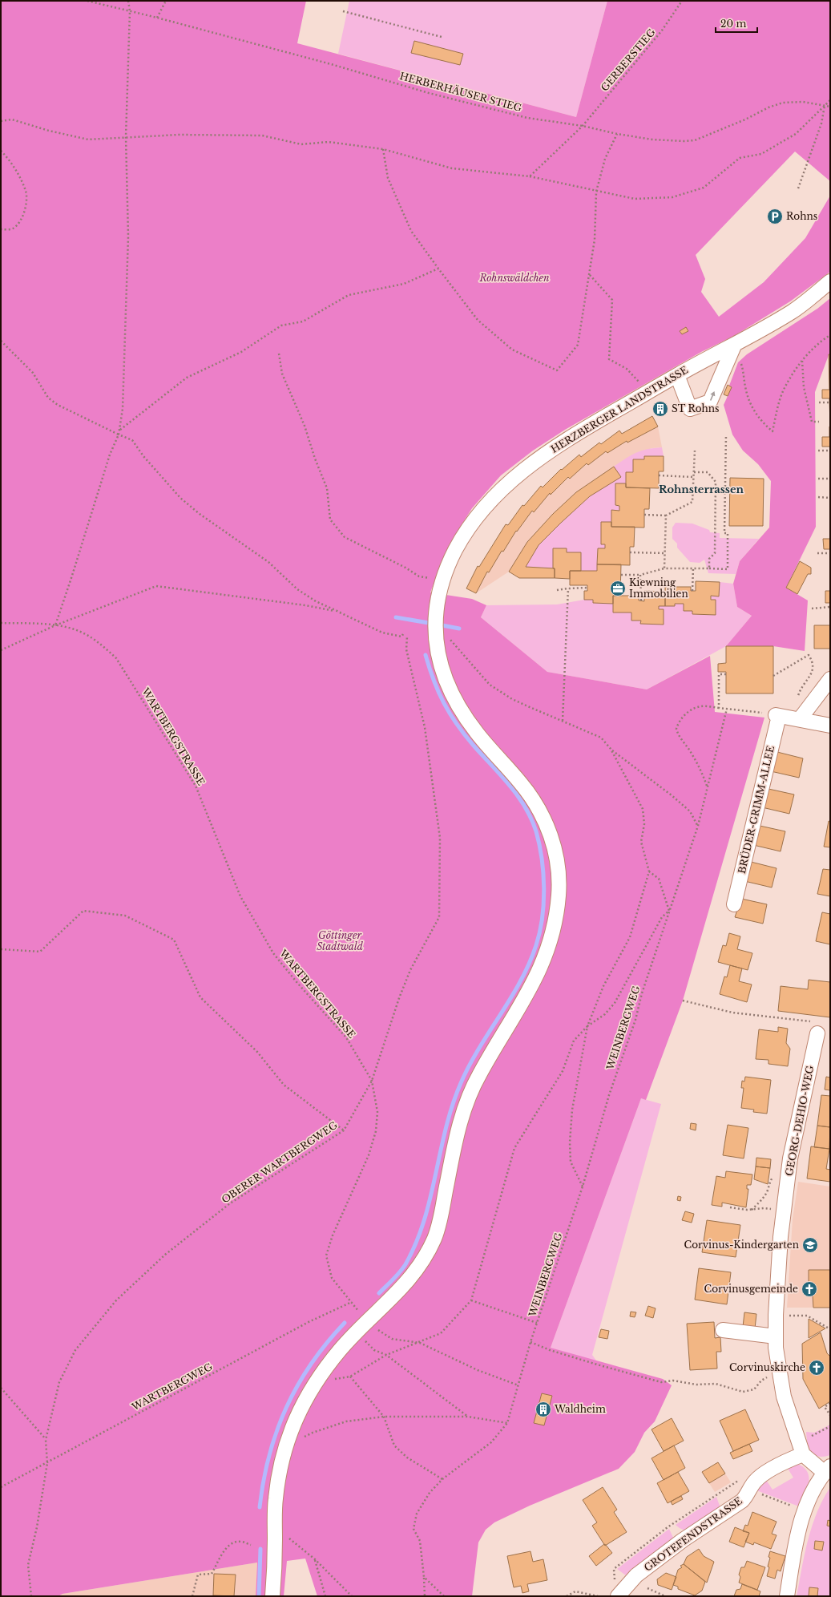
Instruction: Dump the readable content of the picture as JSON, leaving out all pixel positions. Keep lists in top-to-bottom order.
{
  "streets": {
    "street": [
      "HERZBERGER LANDSTRASSE",
      "BRÜDER-GRIMM-ALLEE",
      "GEORG-DEHIO-WEG",
      "GROTEFENDSTRASSE"
    ],
    "path": [
      "GERBERSTIEG",
      "HERBERHÄUSER STIEG",
      "WARTBERGSTRASSE",
      "WEINBERGWEG",
      "OBERER WARTBERGWEG",
      "WARTBERGWEG"
    ]
  },
  "crossings": [
    ["GERBERSTIEG", "HERBERHÄUSER STIEG"],
    ["HERZBERGER LANDSTRASSE", "WARTBERGSTRASSE"],
    ["WARTBERGSTRASSE", "OBERER WARTBERGWEG"],
    ["WARTBERGSTRASSE", "WARTBERGWEG"],
    ["GEORG-DEHIO-WEG", "GROTEFENDSTRASSE"],
    ["OBERER WARTBERGWEG", "WARTBERGWEG"]
  ],
  "districts": ["Rohnsterrassen"],
  "parks": ["Rohnswäldchen", "Göttinger Stadtwald"],
  "places": {
    "parking": ["Rohns"],
    "building": ["ST Rohns", "Waldheim"],
    "office": ["Kiewning Immobilien"],
    "school or university": ["Corvinus-Kindergarten"],
    "church": ["Corvinusgemeinde", "Corvinuskirche"]
  },
  "scale_bar": "20 m"
}
